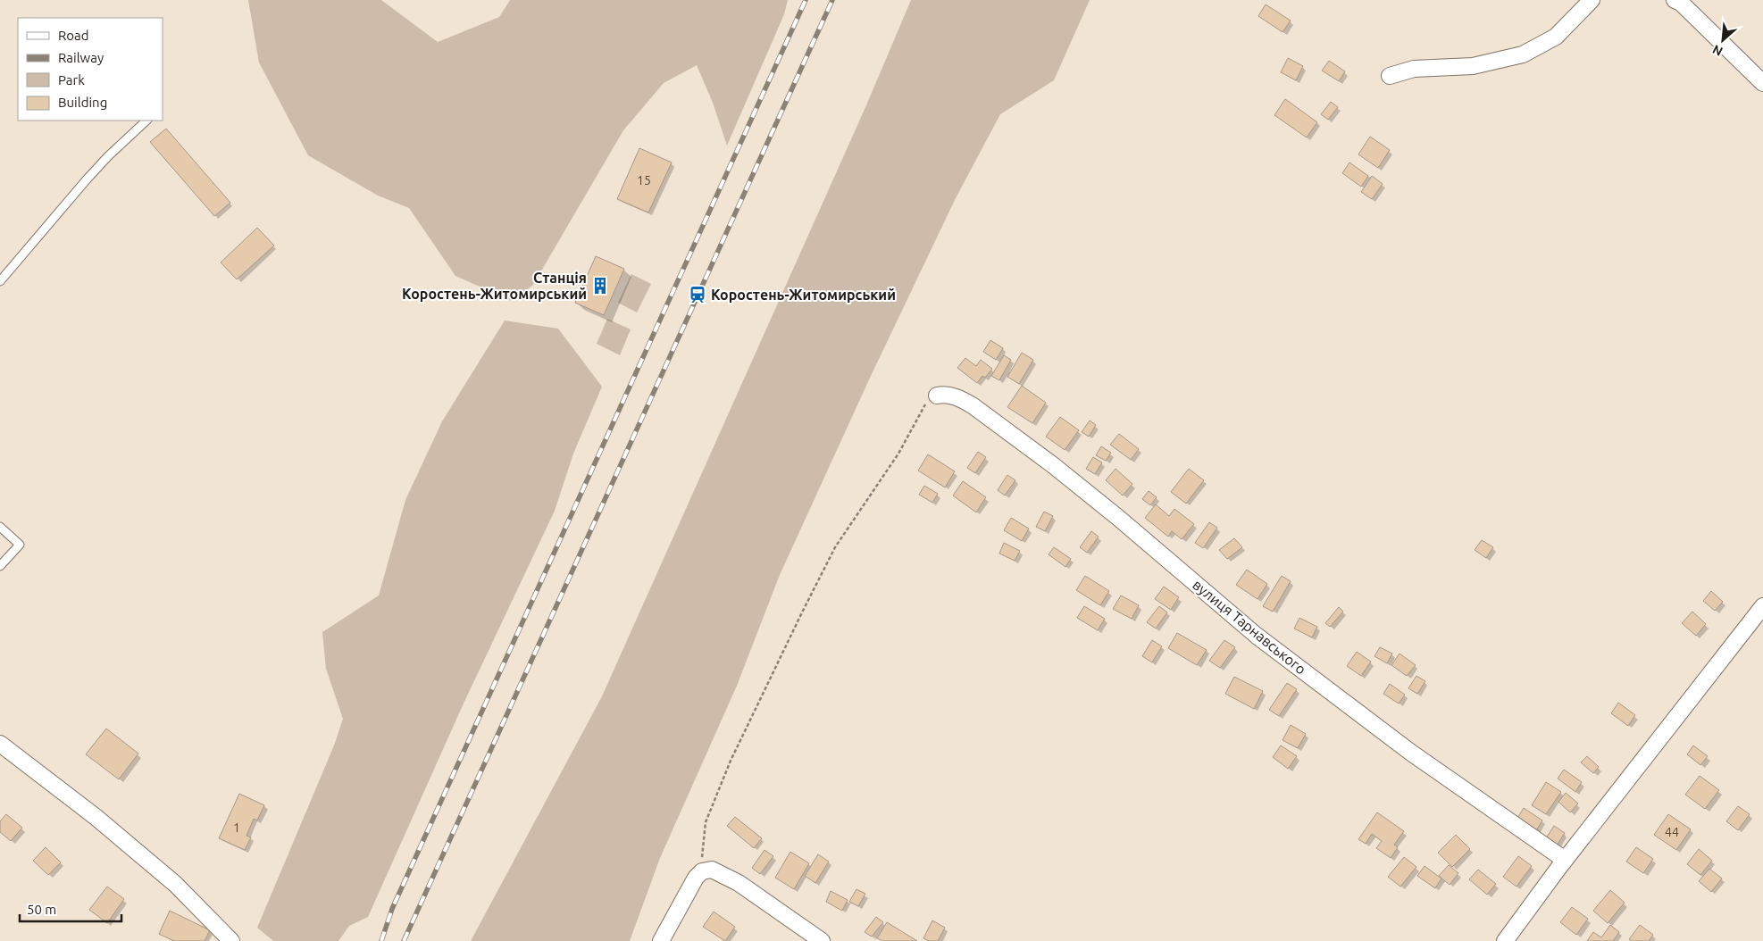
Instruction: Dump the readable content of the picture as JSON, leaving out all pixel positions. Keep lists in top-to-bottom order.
{
  "streets": {
    "street": ["вулиця Тарнавського"]
  },
  "places": {
    "building": ["Станція Коростень-Житомирський"],
    "station": ["Коростень-Житомирський"]
  },
  "house_numbers": ["15", "1", "44"],
  "legend": [
    "Road",
    "Railway",
    "Park",
    "Building"
  ],
  "scale_bar": "50 m",
  "north": "bottom left"
}
